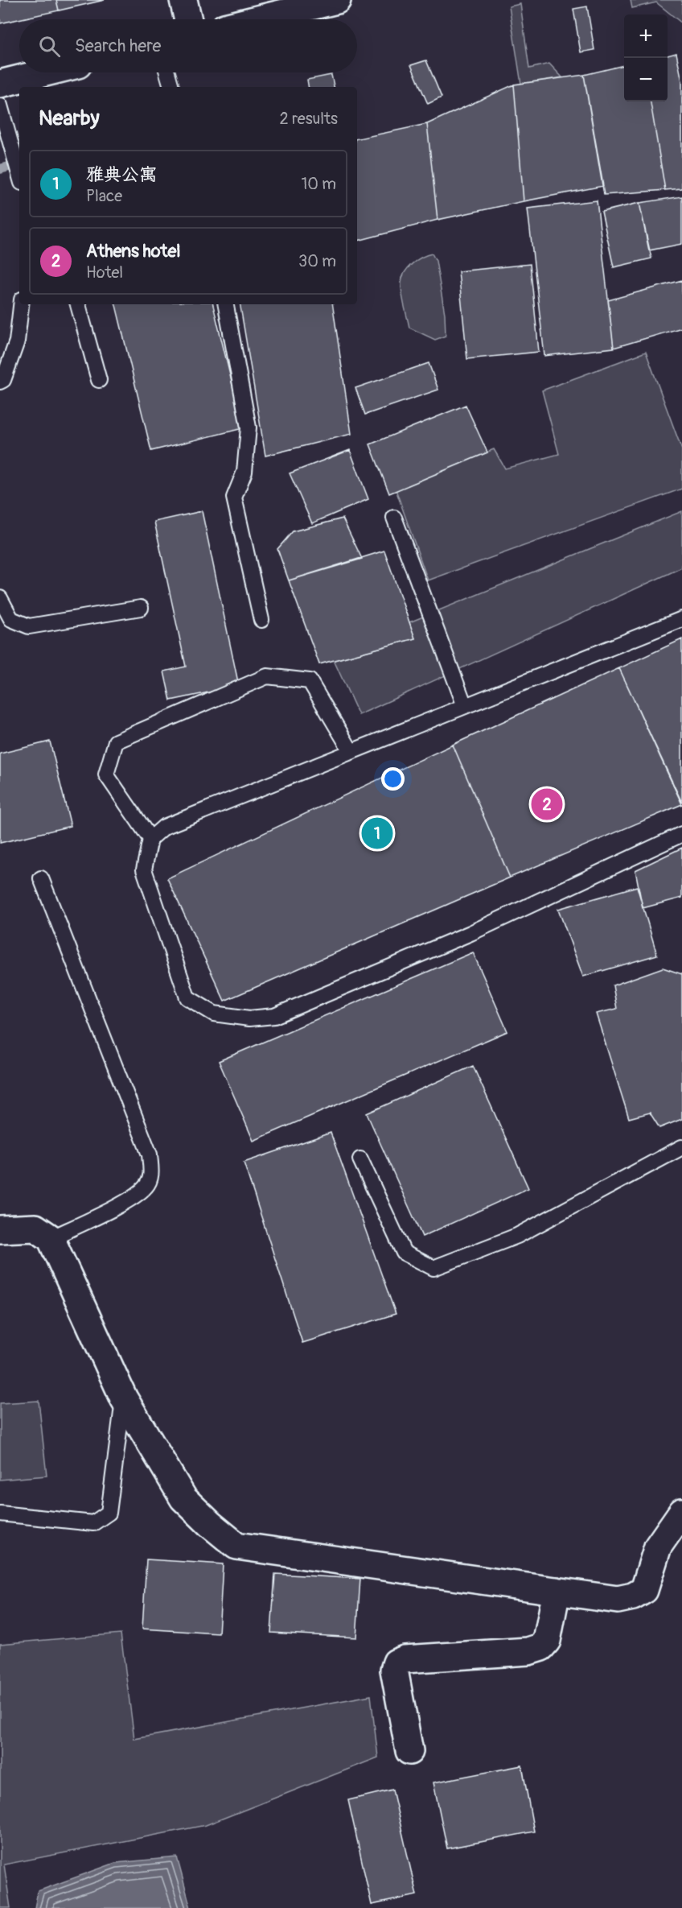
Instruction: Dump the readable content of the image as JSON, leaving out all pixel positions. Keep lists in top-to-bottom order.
{
  "page": {
    "map_buttons": ["+", "−"],
    "search": "Search here",
    "heading": ["Nearby", "2 results"],
    "list": [
      {
        "mark": "1",
        "name": "雅典公寓",
        "note": "Place",
        "value": "10 m"
      },
      {
        "mark": "2",
        "name": "Athens hotel",
        "note": "Hotel",
        "value": "30 m"
      }
    ],
    "pins": ["2", "1"]
  }
}
